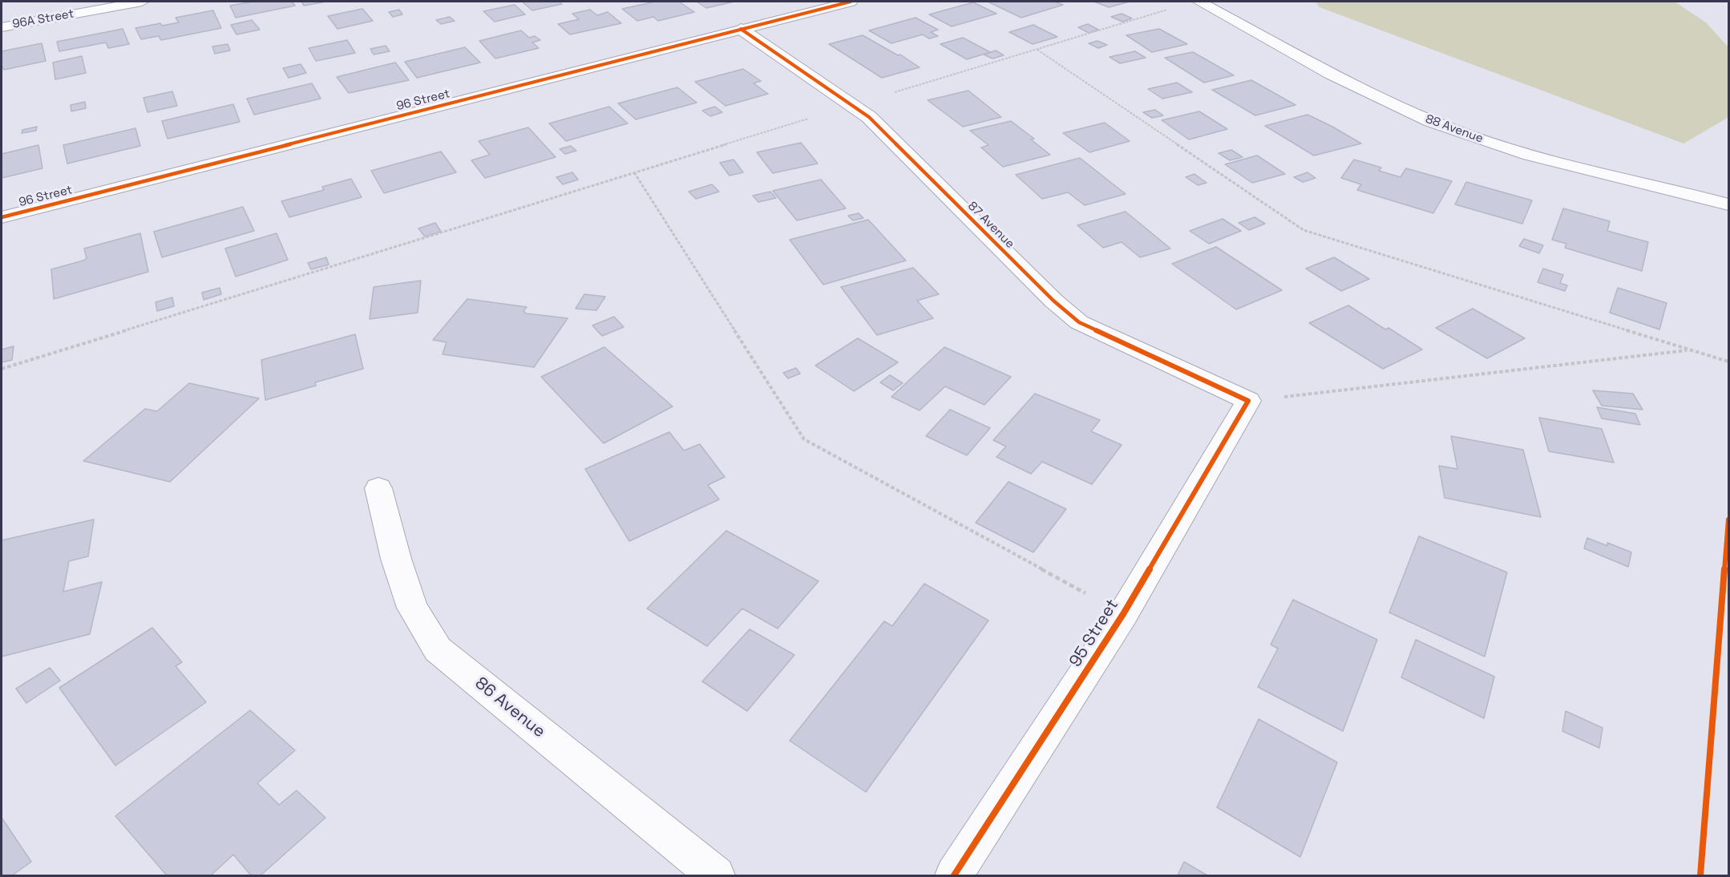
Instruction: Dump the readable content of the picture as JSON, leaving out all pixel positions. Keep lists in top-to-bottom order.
{
  "streets": {
    "street": [
      "96A Street",
      "96 Street",
      "88 Avenue",
      "87 Avenue",
      "95 Street",
      "86 Avenue"
    ]
  },
  "crossings": [
    ["96 Street", "87 Avenue"],
    ["87 Avenue", "95 Street"]
  ]
}
